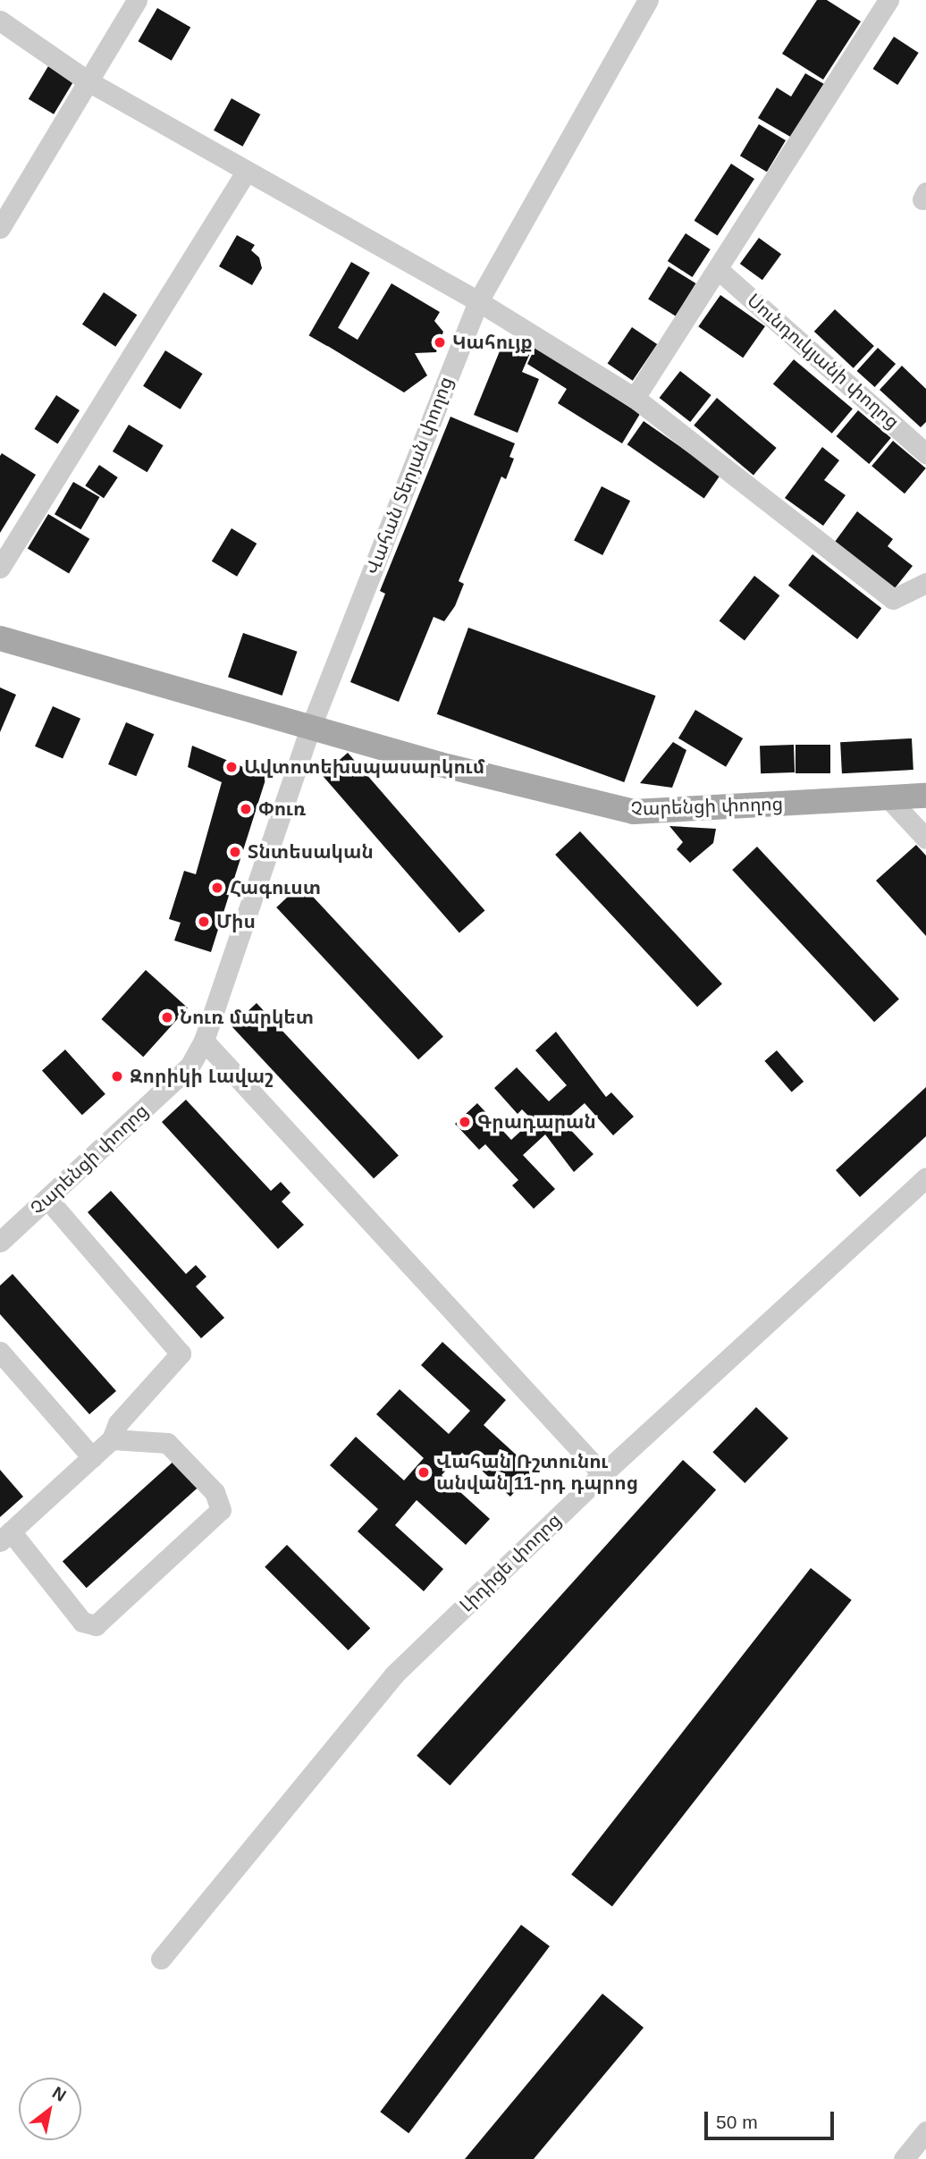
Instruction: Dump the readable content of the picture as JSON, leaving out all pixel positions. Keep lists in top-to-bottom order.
{
  "streets": {
    "main road": ["Չարենցի փողոց"],
    "street": ["Սունդուկյանի փողոց", "Վահան Տերյան փողոց", "Լիդիցե փողոց"]
  },
  "crossings": [
    ["Վահան Տերյան փողոց", "Չարենցի փողոց"]
  ],
  "places": [
    "Կահույք",
    "Ավտոտեխսպասարկում",
    "Փուռ",
    "Տնտեսական",
    "Հագուստ",
    "Միս",
    "Նուռ մարկետ",
    "Զորիկի Լավաշ",
    "Գրադարան",
    "Վահան Ռշտունու անվան 11-րդ դպրոց"
  ],
  "scale_bar": "50 m",
  "north": "top right"
}
